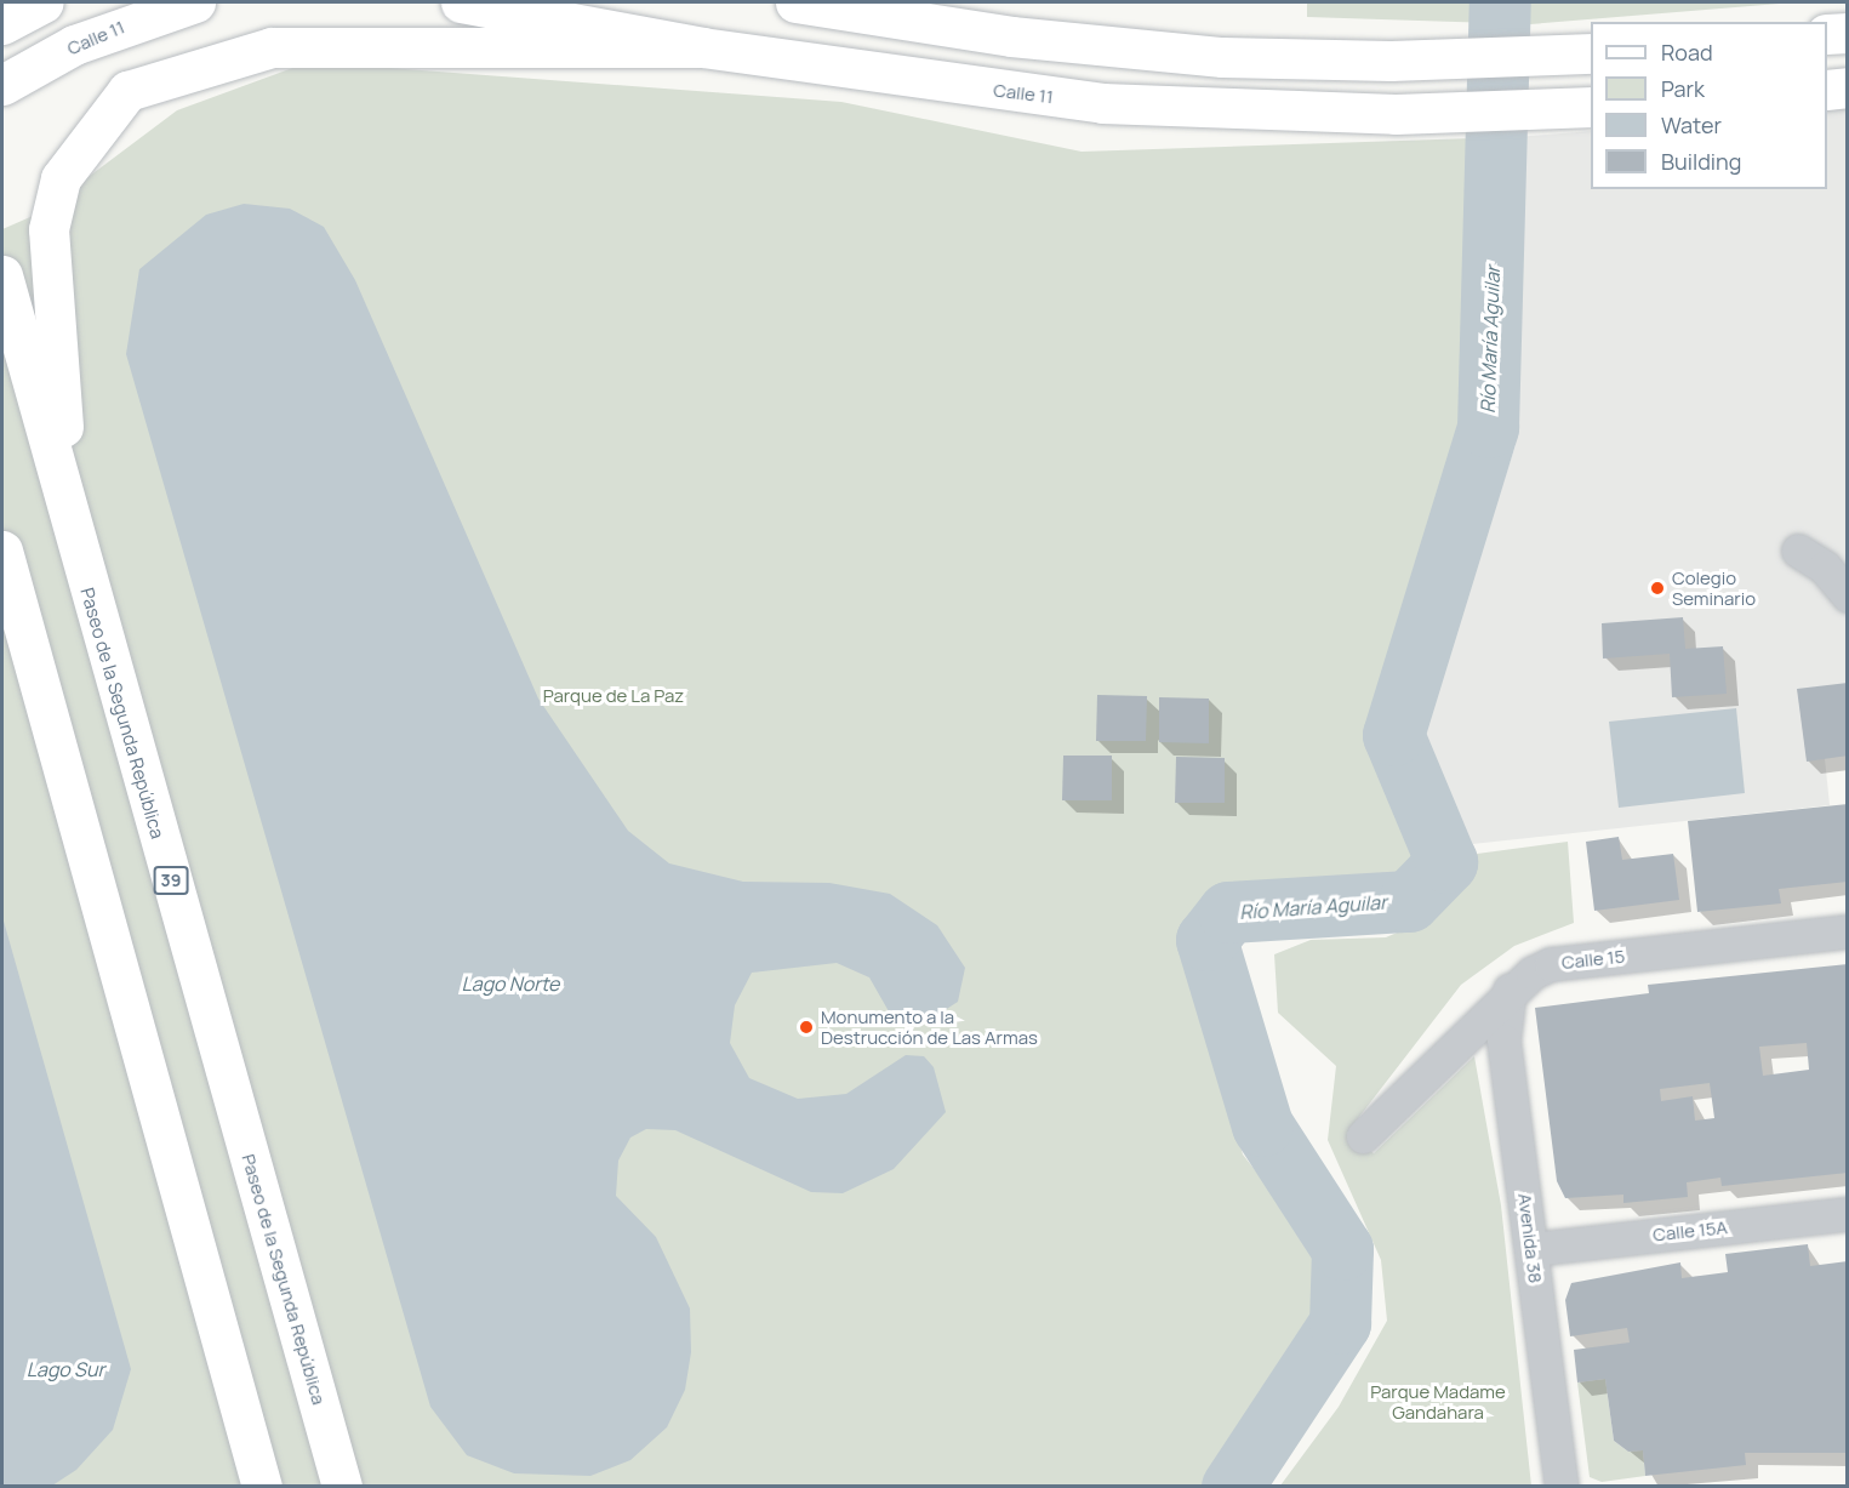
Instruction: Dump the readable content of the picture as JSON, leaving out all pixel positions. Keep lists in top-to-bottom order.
{
  "streets": {
    "main road": ["Calle 11", "Paseo de la Segunda República", "39"],
    "street": ["Calle 15", "Calle 15A", "Avenida 38"]
  },
  "crossings": [
    ["Calle 15", "Avenida 38"],
    ["Calle 15A", "Avenida 38"]
  ],
  "water": ["Río María Aguilar", "Lago Norte", "Lago Sur"],
  "parks": ["Parque de La Paz", "Parque Madame Gandahara"],
  "places": ["Colegio Seminario", "Monumento a la Destrucción de Las Armas"],
  "legend": [
    "Road",
    "Park",
    "Water",
    "Building"
  ]
}
